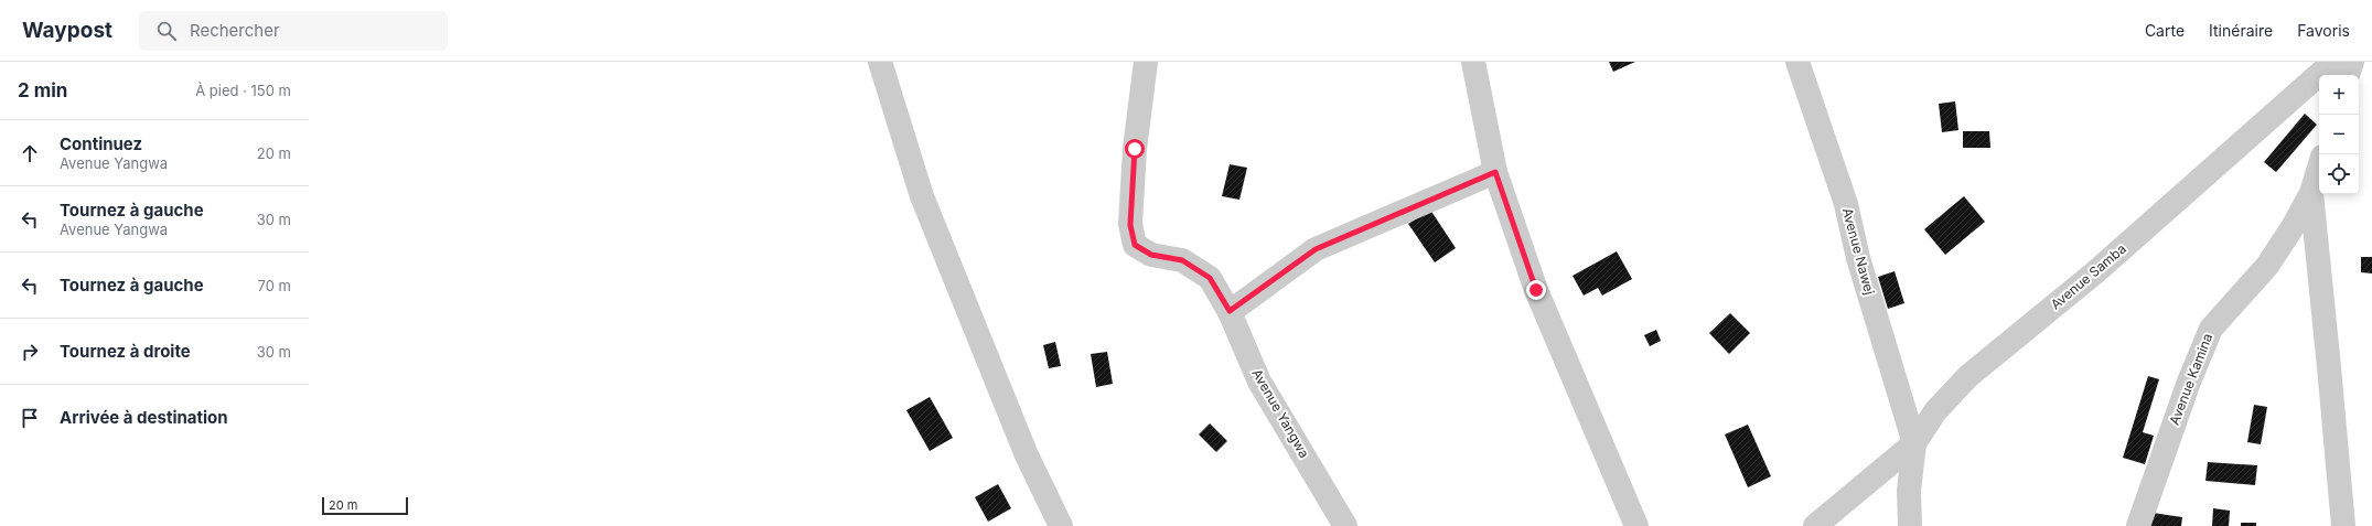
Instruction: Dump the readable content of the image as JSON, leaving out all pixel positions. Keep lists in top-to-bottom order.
{
  "streets": {
    "street": [
      "Avenue Nawej",
      "Avenue Samba",
      "Avenue Kamina",
      "Avenue Yangwa"
    ]
  },
  "crossings": [
    ["Avenue Nawej", "Avenue Samba"]
  ],
  "scale_bar": "20 m",
  "page": {
    "header": "Waypost",
    "search": "Rechercher",
    "nav": ["Carte", "Itinéraire", "Favoris"],
    "heading": ["2 min", "À pied · 150 m"],
    "map_buttons": ["+", "−"],
    "list": [
      ["Continuez", "Avenue Yangwa", "20 m"],
      ["Tournez à gauche", "Avenue Yangwa", "30 m"],
      ["Tournez à gauche", "70 m"],
      ["Tournez à droite", "30 m"],
      "Arrivée à destination"
    ],
    "scale": "20 m"
  }
}
